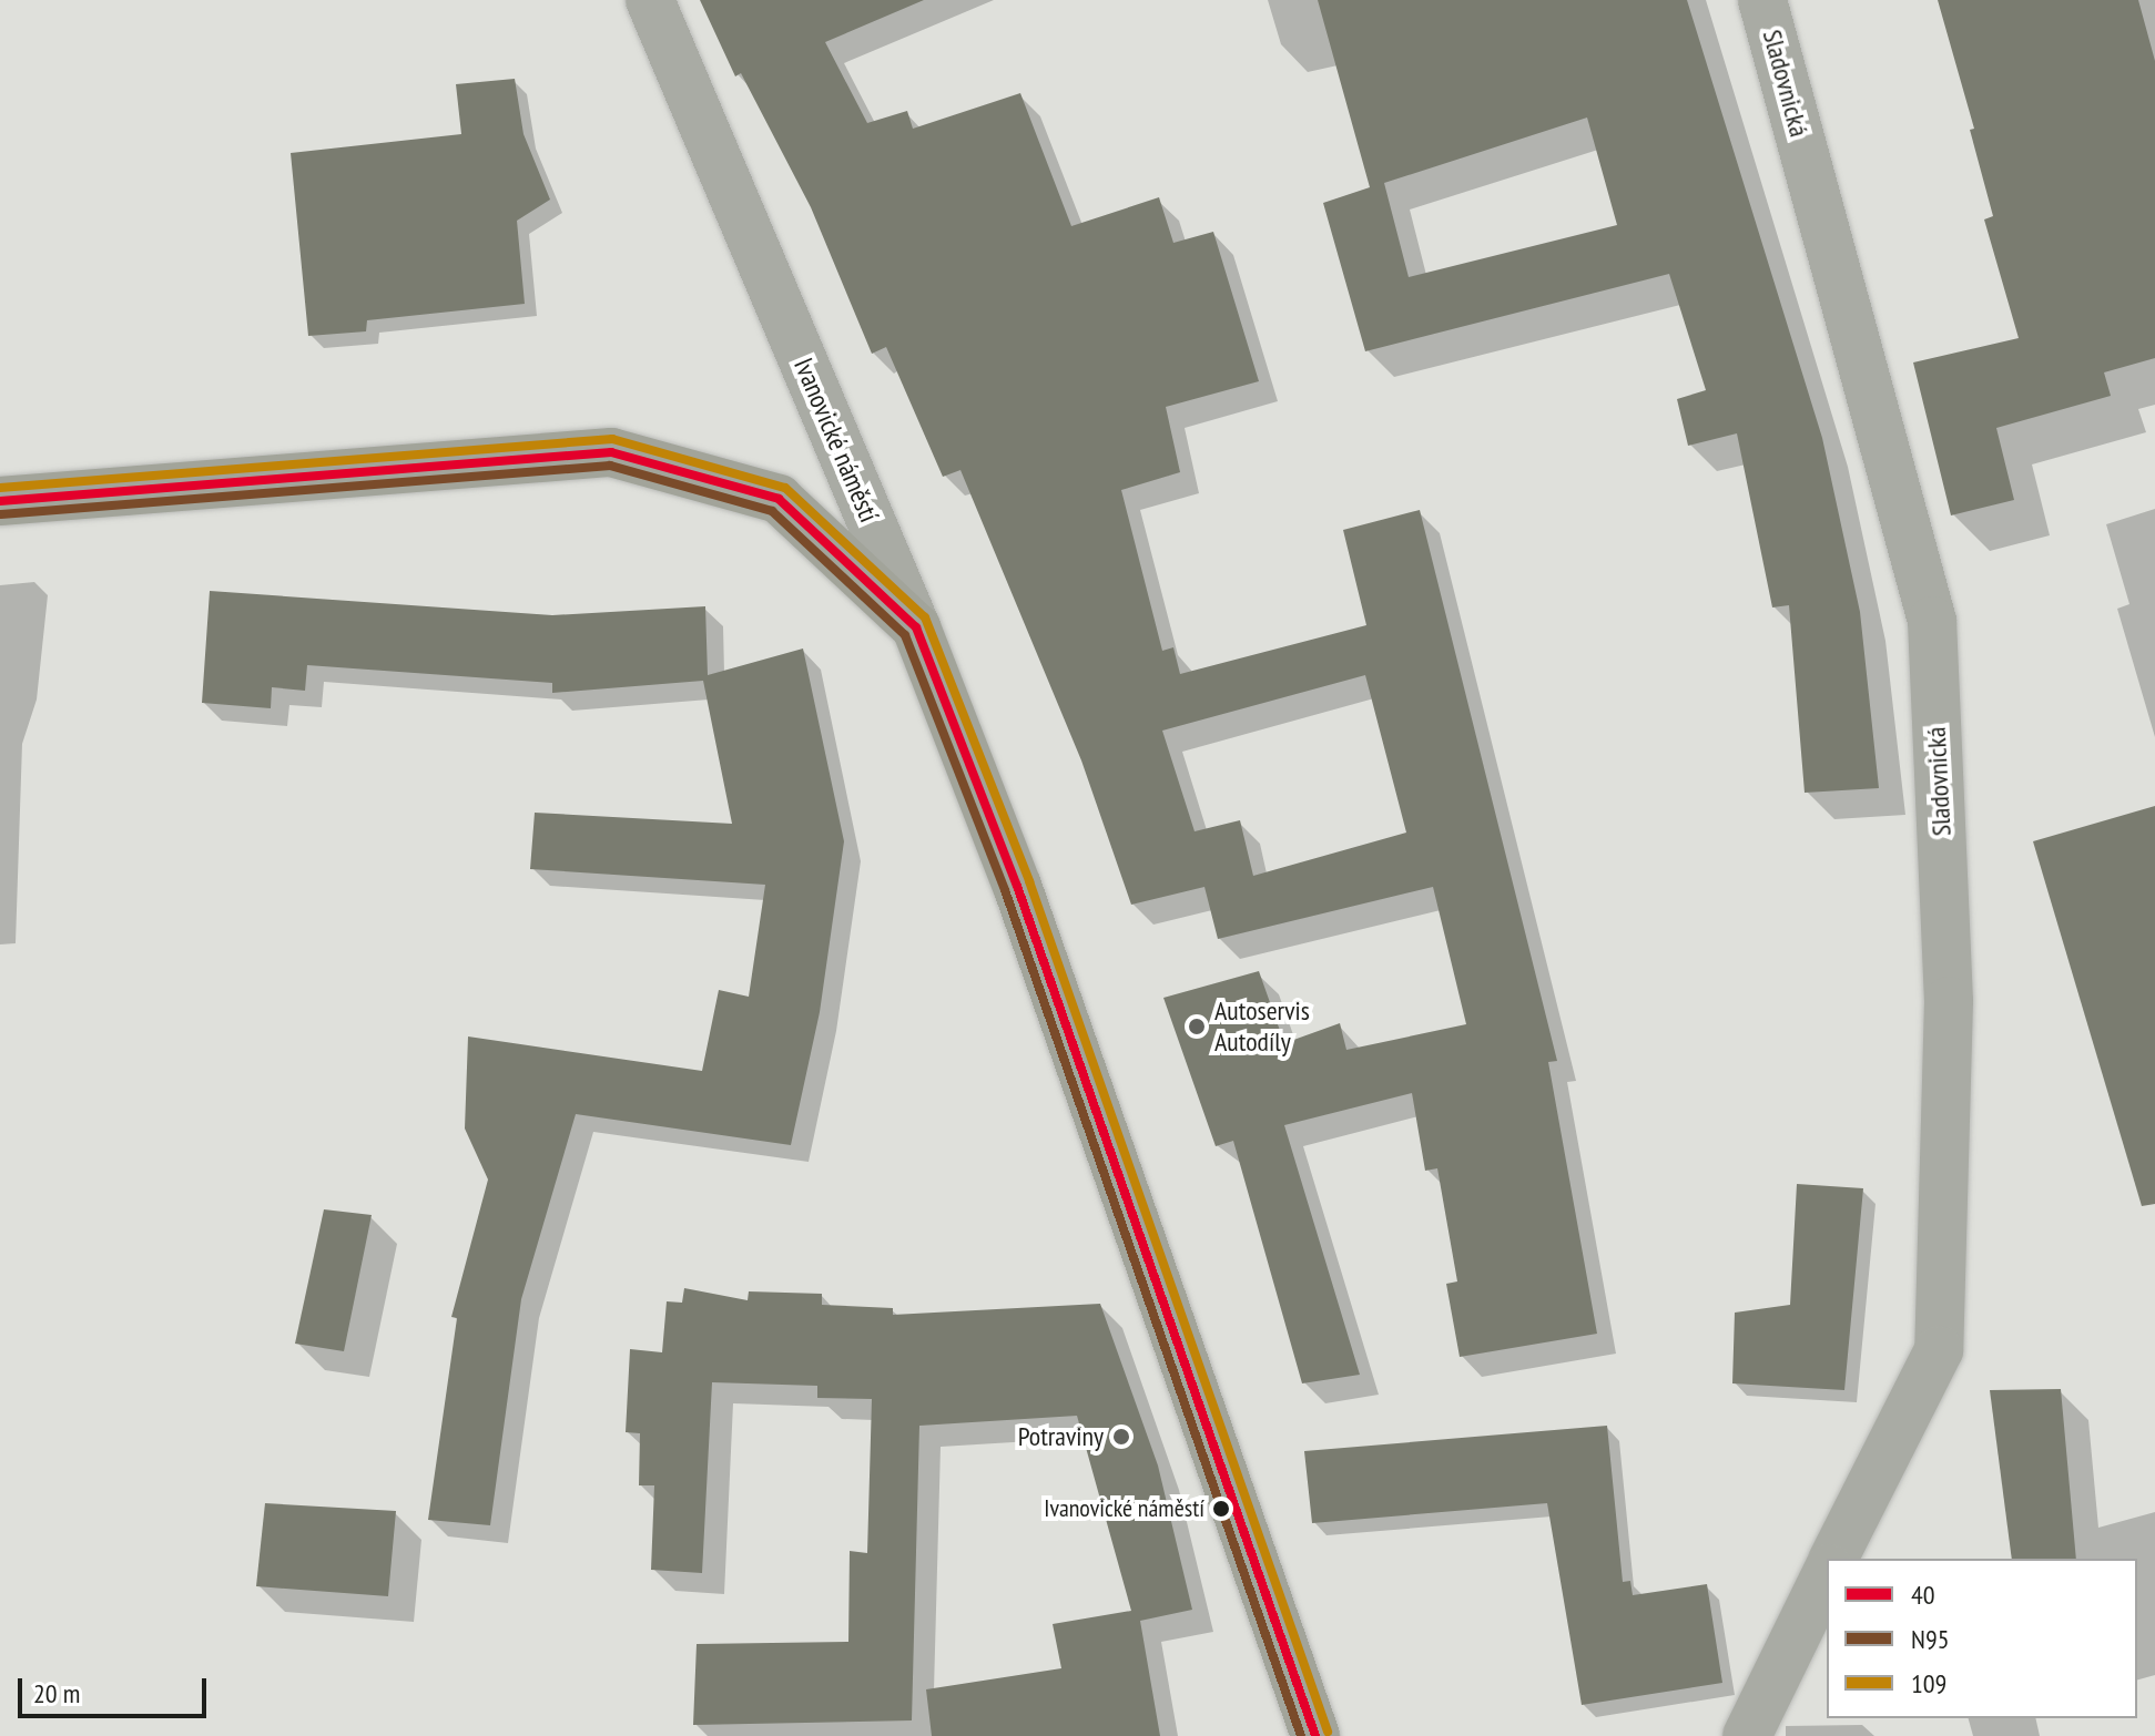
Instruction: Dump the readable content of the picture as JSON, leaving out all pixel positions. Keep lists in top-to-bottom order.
{
  "streets": {
    "main road": ["Ivanovické náměstí"],
    "street": ["Sladovnická"]
  },
  "places": ["Autoservis Autodíly", "Potraviny", "Ivanovické náměstí"],
  "lines": ["transit line 109", "transit line 40", "transit line N95"],
  "legend": ["40", "N95", "109"],
  "scale_bar": "20 m"
}
